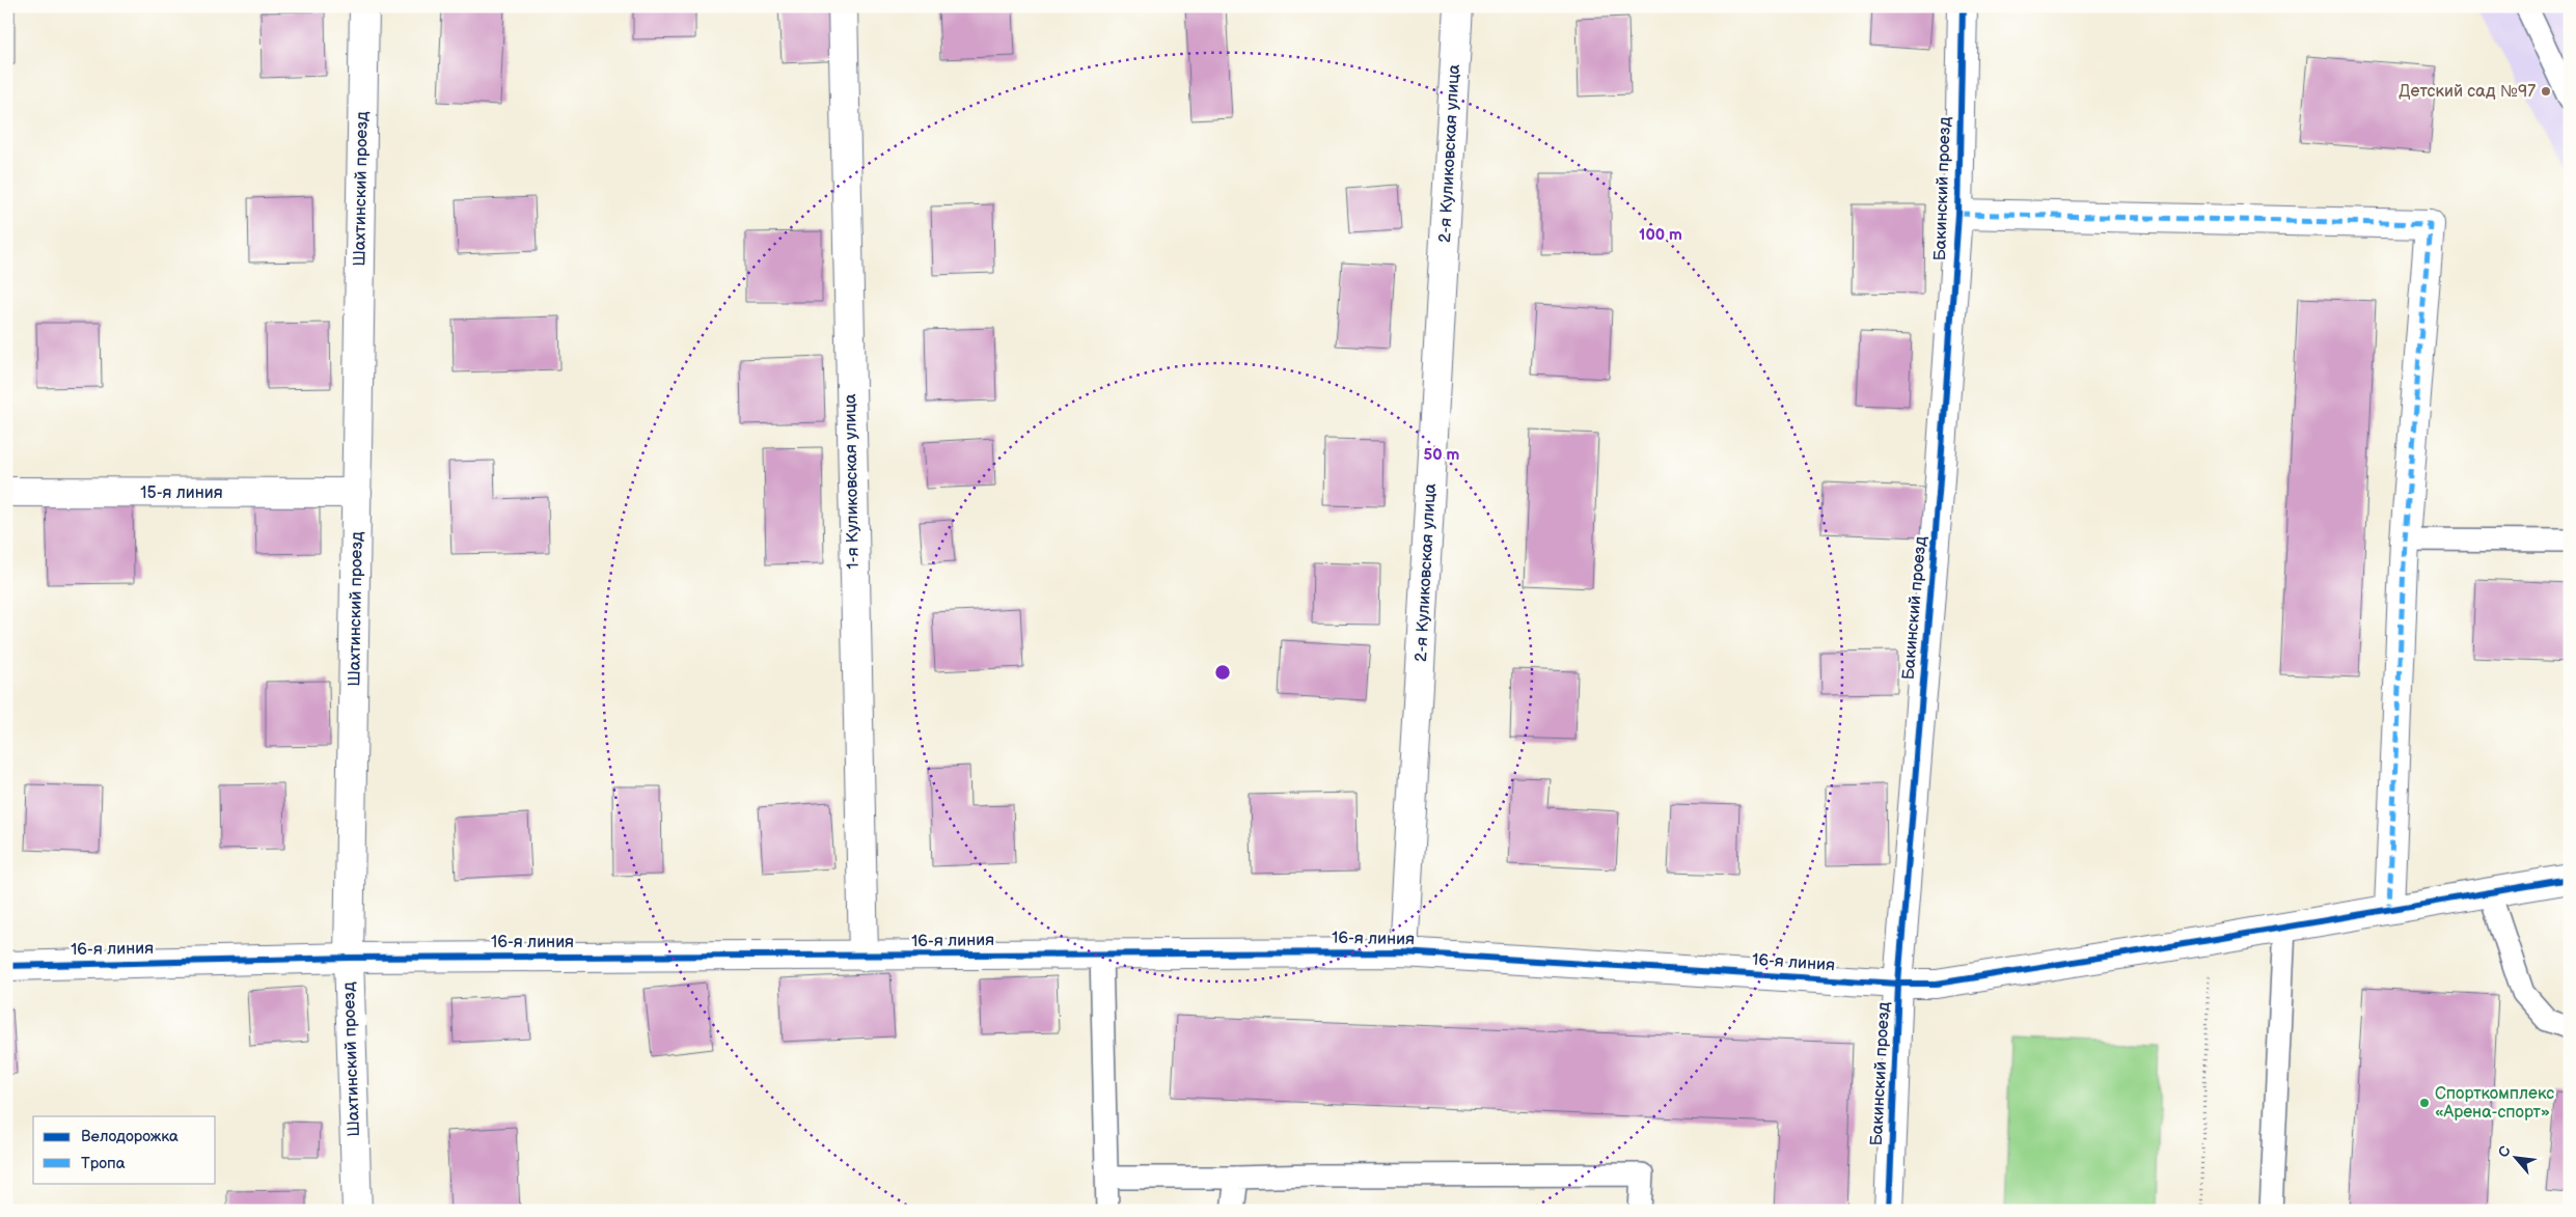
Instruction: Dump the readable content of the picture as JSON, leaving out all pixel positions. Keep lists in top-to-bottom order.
{
  "streets": {
    "street": [
      "2-я Куликовская улица",
      "Шахтинский проезд",
      "Бакинский проезд",
      "1-я Куликовская улица",
      "15-я линия",
      "16-я линия"
    ]
  },
  "crossings": [
    ["2-я Куликовская улица", "16-я линия"],
    ["Шахтинский проезд", "15-я линия"],
    ["Шахтинский проезд", "16-я линия"],
    ["Бакинский проезд", "16-я линия"],
    ["1-я Куликовская улица", "16-я линия"]
  ],
  "places": ["Детский сад №97", "Спорткомплекс «Арена-спорт»"],
  "legend": ["Велодорожка", "Тропа"],
  "north": "top left",
  "rings": ["100 m", "50 m"]
}
